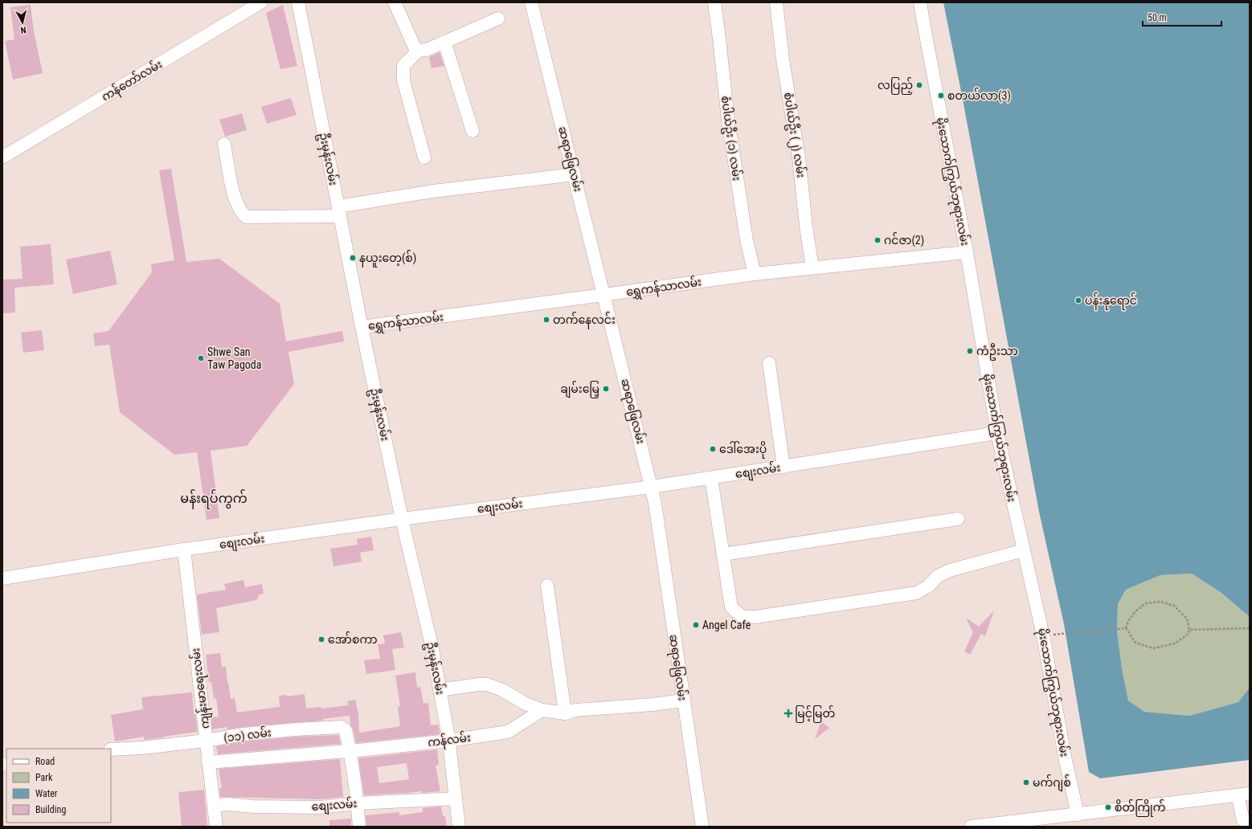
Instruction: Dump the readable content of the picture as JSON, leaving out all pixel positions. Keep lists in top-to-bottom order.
{
  "streets": {
    "street": [
      "ကန်တော်လမ်း",
      "စံပါယ်ဦး (၂) လမ်း",
      "စံပါယ်ဦး (၁) လမ်း",
      "ဦးမှန်းလမ်း",
      "ဆရာဖြေလမ်း",
      "မိုးသောက်ကြွယ်ဘုရားလမ်း",
      "‌ရွှေကန်သာလမ်း",
      "စျေးလမ်း",
      "ကျန်းမာရေးလမ်း",
      "(၁၁) လမ်း",
      "ကန်လမ်း"
    ]
  },
  "crossings": [
    ["စံပါယ်ဦး (၂) လမ်း", "‌ရွှေကန်သာလမ်း"],
    ["စံပါယ်ဦး (၁) လမ်း", "‌ရွှေကန်သာလမ်း"],
    ["ဦးမှန်းလမ်း", "‌ရွှေကန်သာလမ်း"],
    ["ဦးမှန်းလမ်း", "စျေးလမ်း"],
    ["ဦးမှန်းလမ်း", "ကန်လမ်း"],
    ["ဆရာဖြေလမ်း", "‌ရွှေကန်သာလမ်း"],
    ["ဆရာဖြေလမ်း", "စျေးလမ်း"],
    ["မိုးသောက်ကြွယ်ဘုရားလမ်း", "‌ရွှေကန်သာလမ်း"],
    ["မိုးသောက်ကြွယ်ဘုရားလမ်း", "စျေးလမ်း"],
    ["စျေးလမ်း", "ကျန်းမာရေးလမ်း"],
    ["ကျန်းမာရေးလမ်း", "(၁၁) လမ်း"],
    ["ကျန်းမာရေးလမ်း", "ကန်လမ်း"],
    ["(၁၁) လမ်း", "ကန်လမ်း"]
  ],
  "districts": ["မန်းရပ်ကွက်"],
  "places": {
    "other": [
      "လပြည့်",
      "စတယ်လာ(3)",
      "ဂင်ဇာ(2)",
      "နယူးတေ့(စ်)",
      "ပန်းနုရောင်",
      "တက်နေလင်း",
      "ကံဦးသာ",
      "Shwe San Taw Pagoda",
      "ချမ်းမြေ့",
      "ဒေါ်အေးပို",
      "Angel Cafe",
      "အော်စကာ",
      "မက်ဂျစ်",
      "စိတ်ကြိုက်"
    ],
    "health": ["မြင့်မြတ်"]
  },
  "legend": [
    "Road",
    "Park",
    "Water",
    "Building"
  ],
  "scale_bar": "50 m",
  "north": "bottom"
}
